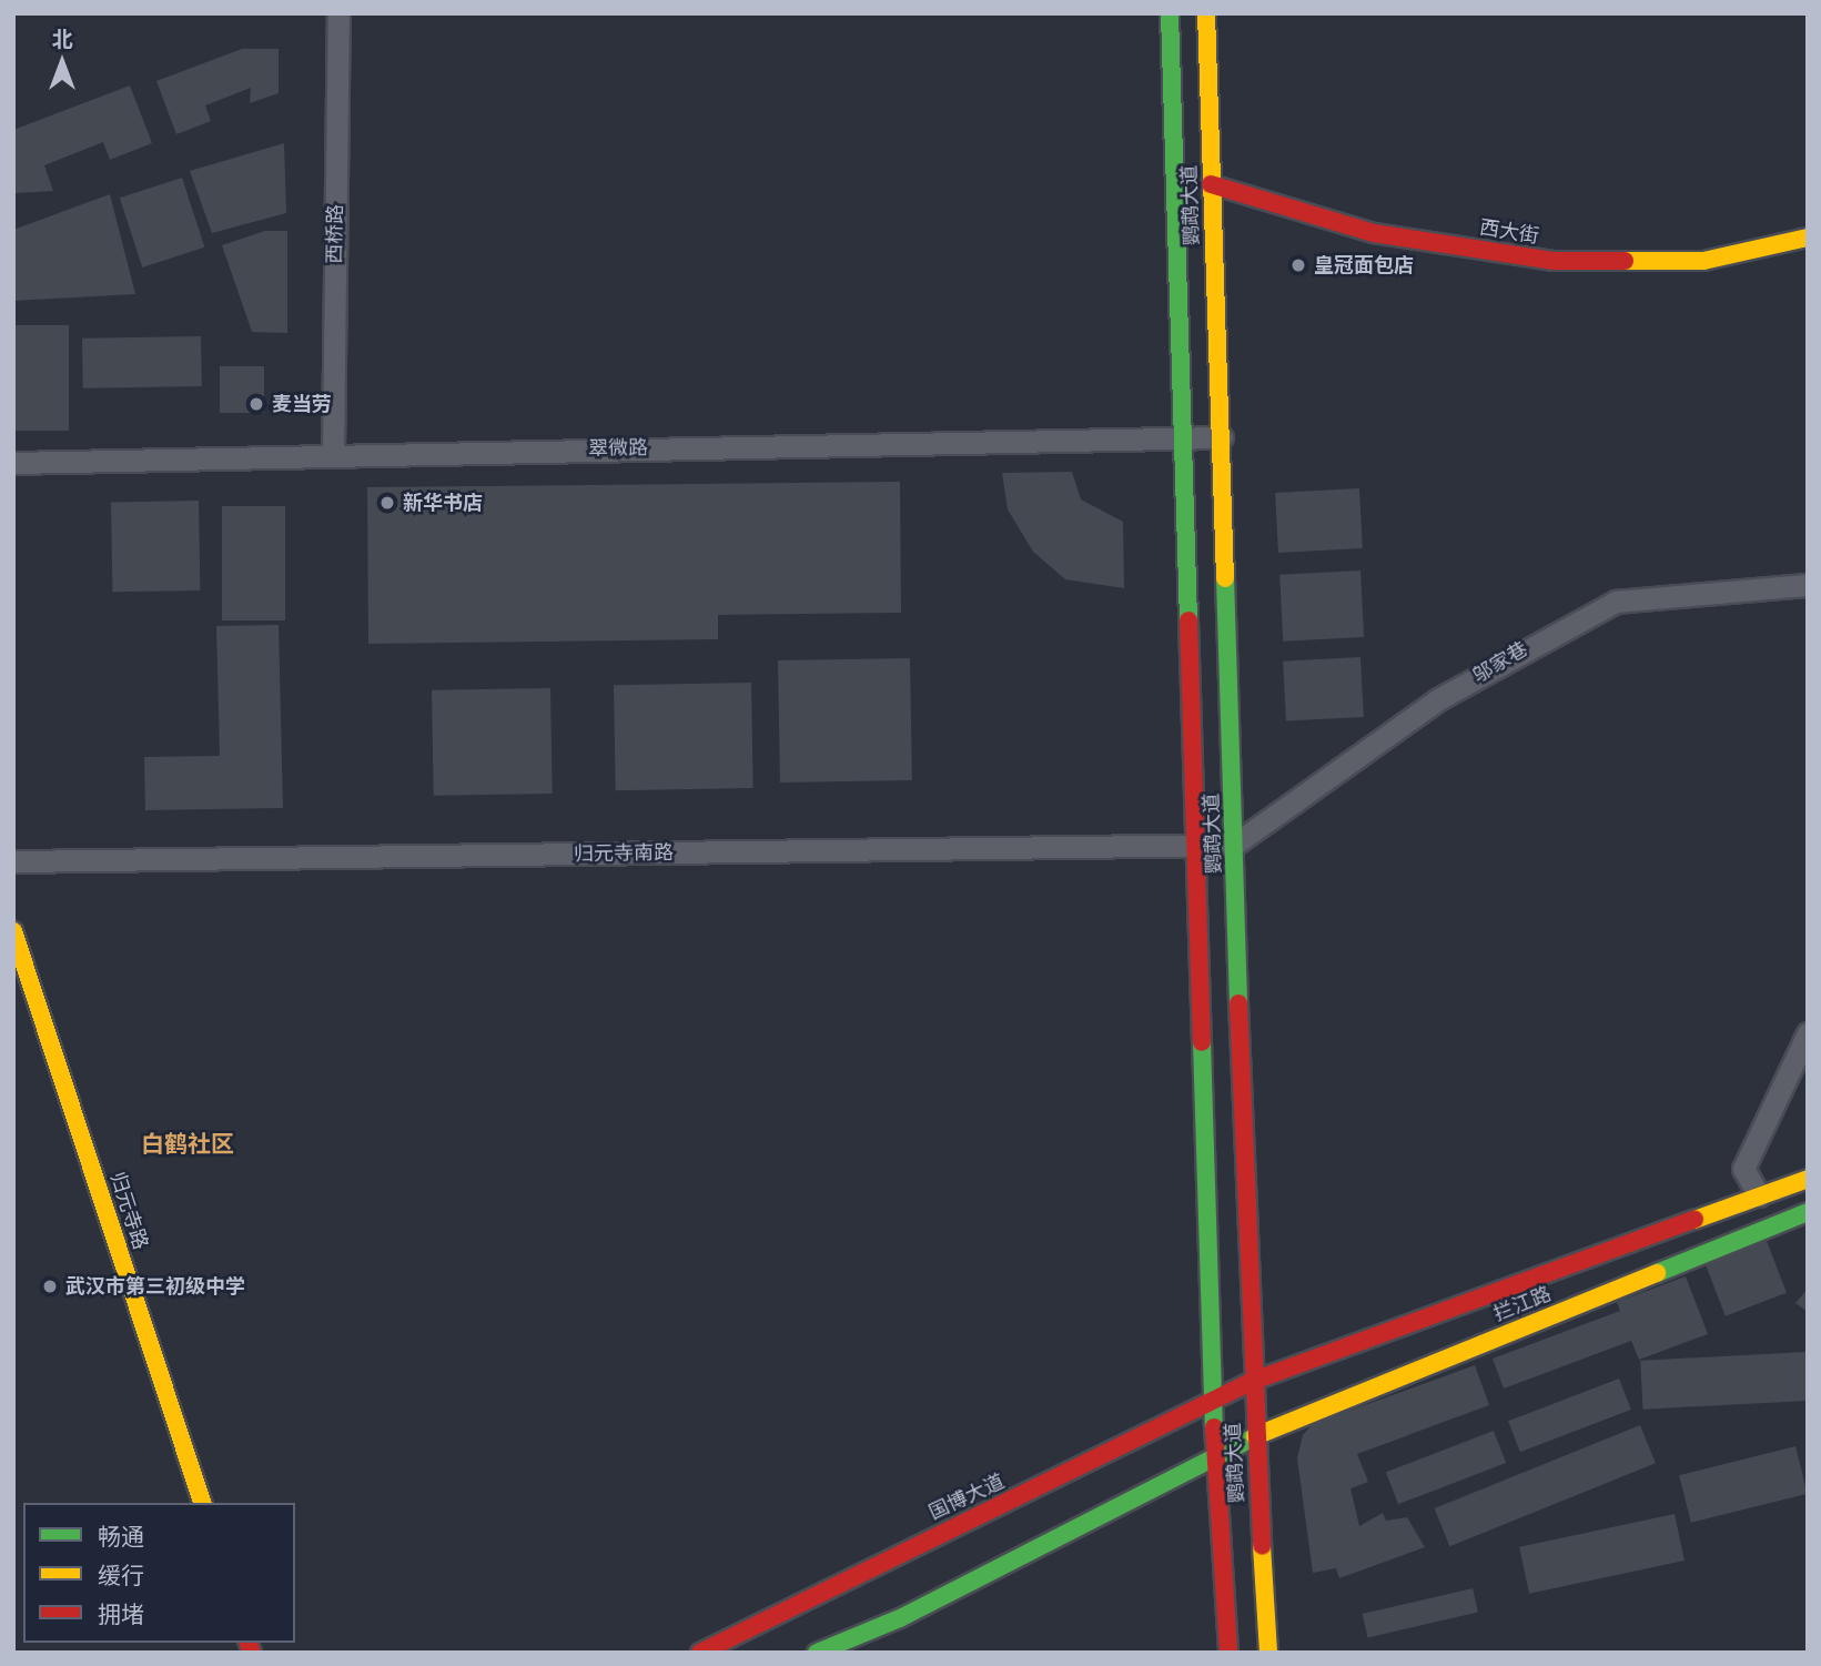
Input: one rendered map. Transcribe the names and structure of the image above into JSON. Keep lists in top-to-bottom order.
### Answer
{
  "streets": {
    "main road": [
      "鹦鹉大道",
      "西大街",
      "归元寺路",
      "拦江路",
      "国博大道"
    ],
    "street": [
      "西桥路",
      "翠微路",
      "邬家巷",
      "归元寺南路"
    ]
  },
  "crossings": [
    ["鹦鹉大道", "西大街"],
    ["鹦鹉大道", "翠微路"],
    ["鹦鹉大道", "邬家巷"],
    ["鹦鹉大道", "归元寺南路"],
    ["鹦鹉大道", "拦江路"],
    ["鹦鹉大道", "国博大道"],
    ["西桥路", "翠微路"],
    ["邬家巷", "归元寺南路"],
    ["拦江路", "国博大道"]
  ],
  "districts": ["白鹤社区"],
  "places": [
    "皇冠面包店",
    "麦当劳",
    "新华书店",
    "武汉市第三初级中学"
  ],
  "legend": ["畅通", "缓行", "拥堵"],
  "north": "top"
}
